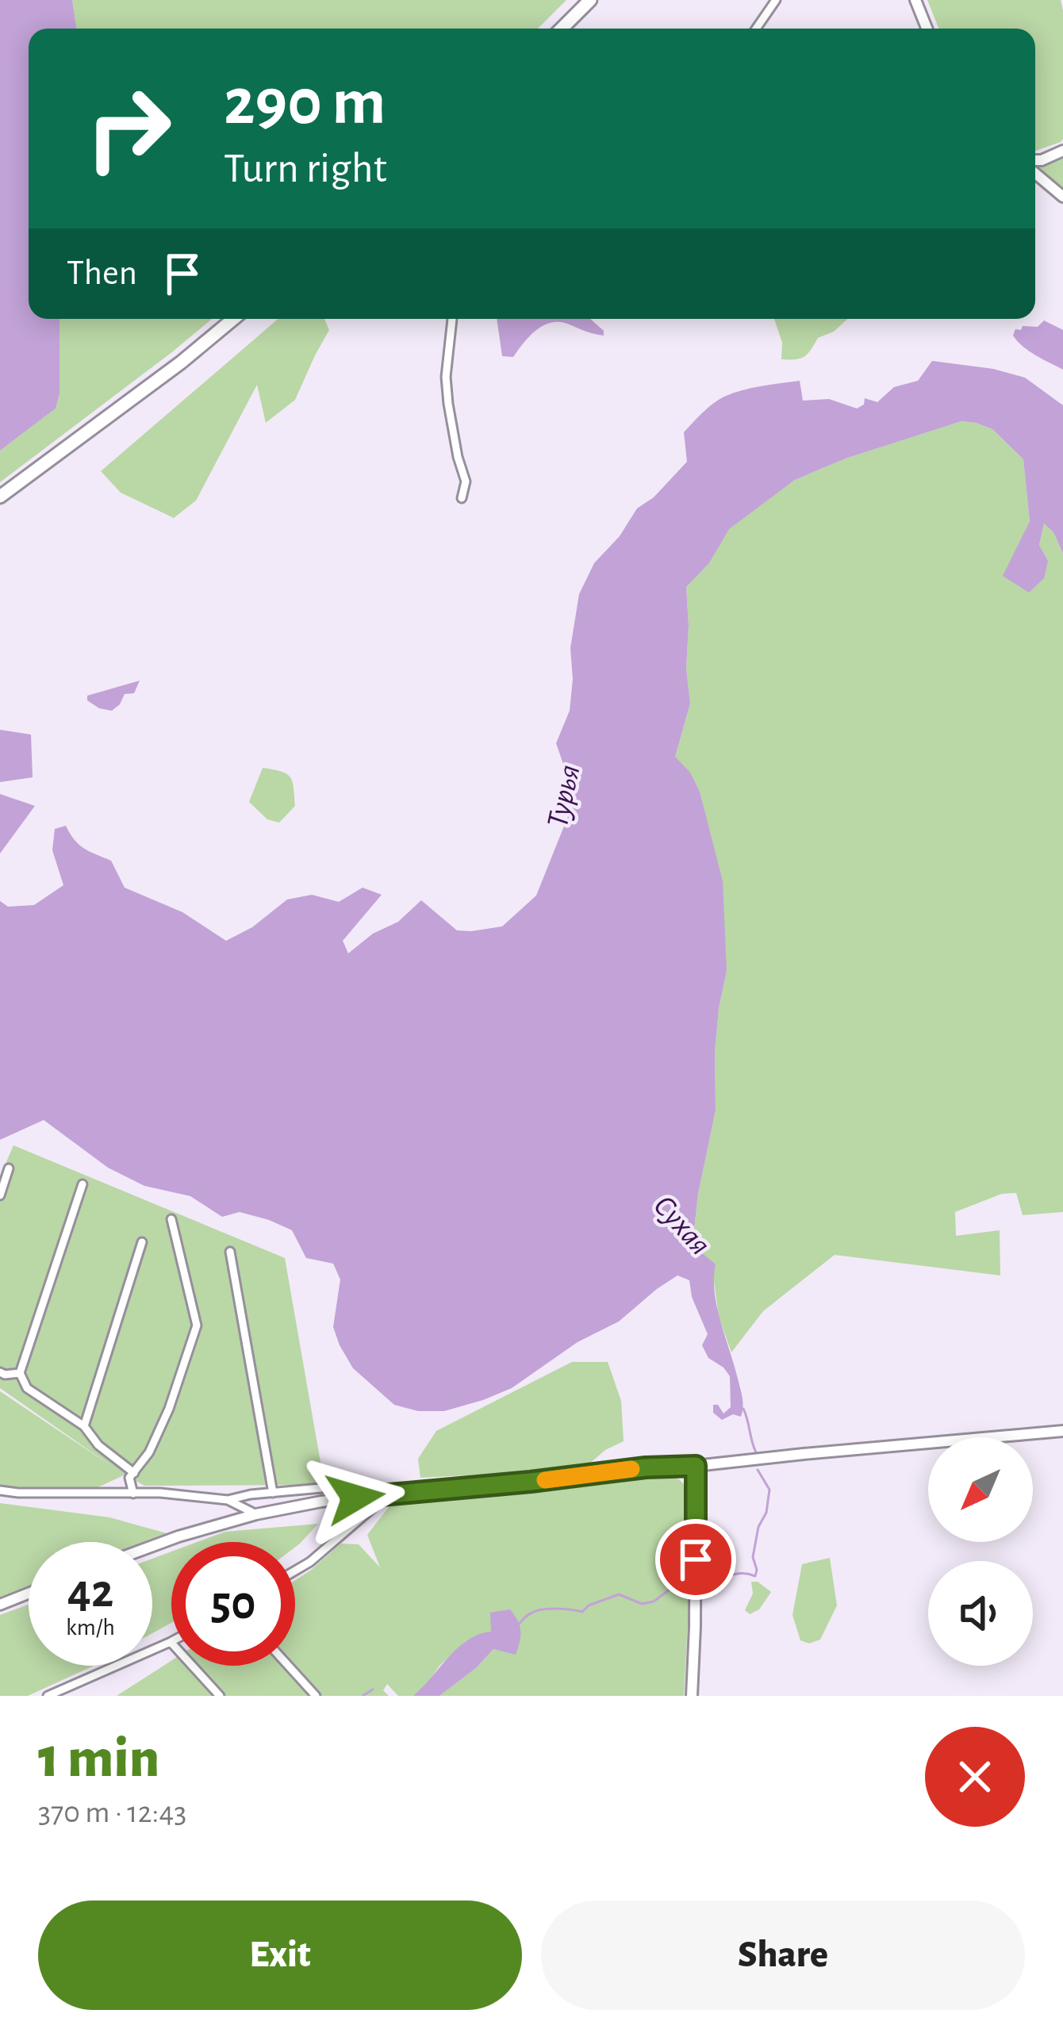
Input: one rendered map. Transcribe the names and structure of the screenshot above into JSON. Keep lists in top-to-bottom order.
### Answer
{
  "water": ["Турья", "Сухая"],
  "north": "bottom left",
  "page": {
    "turn": ["290 m", "Turn right"],
    "then": "Then",
    "speed": "42 km/h",
    "limit": "50",
    "heading": ["1 min", "370 m · 12:43"],
    "buttons": ["Exit", "Share"]
  }
}
